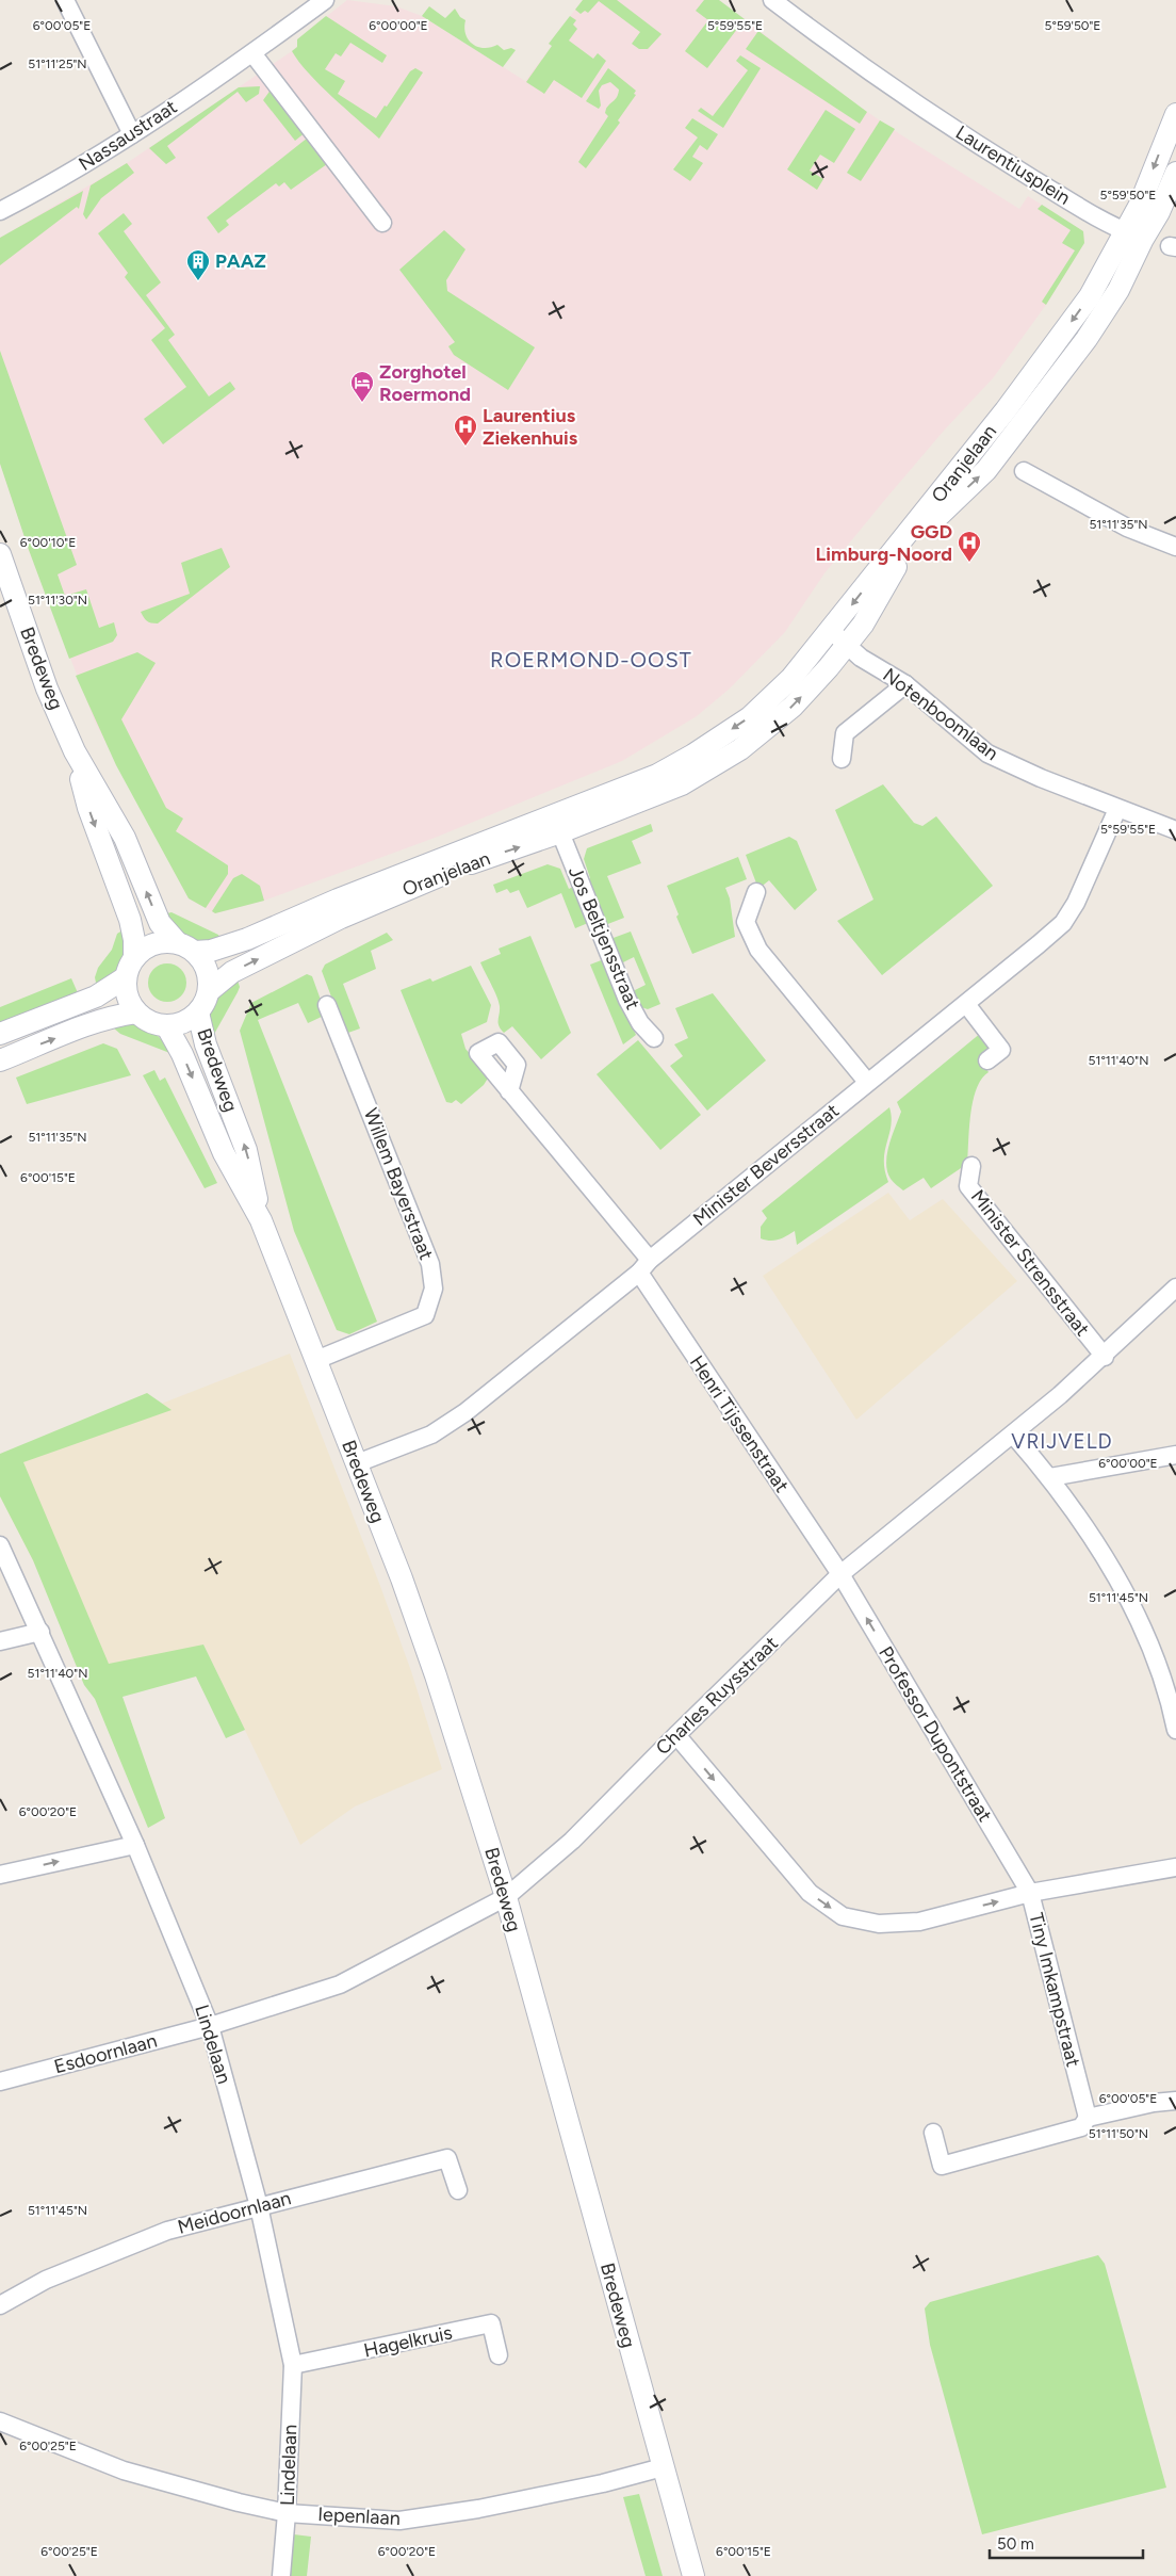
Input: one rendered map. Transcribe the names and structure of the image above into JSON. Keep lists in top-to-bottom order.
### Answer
{
  "streets": {
    "street": [
      "Nassaustraat",
      "Laurentiusplein",
      "Oranjelaan",
      "Bredeweg",
      "Notenboomlaan",
      "Jos Beltjensstraat",
      "Minister Beversstraat",
      "Willem Bayerstraat",
      "Minister Strensstraat",
      "Henri Tijssenstraat",
      "Charles Ruysstraat",
      "Professor Dupontstraat",
      "Tiny Imkampstraat",
      "Lindelaan",
      "Esdoornlaan",
      "Meidoornlaan",
      "Hagelkruis",
      "Iepenlaan"
    ]
  },
  "crossings": [
    ["Laurentiusplein", "Oranjelaan"],
    ["Oranjelaan", "Bredeweg"],
    ["Oranjelaan", "Notenboomlaan"],
    ["Oranjelaan", "Jos Beltjensstraat"],
    ["Bredeweg", "Minister Beversstraat"],
    ["Bredeweg", "Willem Bayerstraat"],
    ["Bredeweg", "Charles Ruysstraat"],
    ["Bredeweg", "Iepenlaan"],
    ["Notenboomlaan", "Minister Beversstraat"],
    ["Minister Beversstraat", "Henri Tijssenstraat"],
    ["Minister Strensstraat", "Charles Ruysstraat"],
    ["Henri Tijssenstraat", "Charles Ruysstraat"],
    ["Henri Tijssenstraat", "Professor Dupontstraat"],
    ["Charles Ruysstraat", "Professor Dupontstraat"],
    ["Charles Ruysstraat", "Lindelaan"],
    ["Charles Ruysstraat", "Esdoornlaan"],
    ["Professor Dupontstraat", "Tiny Imkampstraat"],
    ["Lindelaan", "Esdoornlaan"],
    ["Lindelaan", "Meidoornlaan"],
    ["Lindelaan", "Hagelkruis"],
    ["Lindelaan", "Iepenlaan"]
  ],
  "one_way": ["Professor Dupontstraat"],
  "districts": ["ROERMOND-OOST", "VRIJVELD"],
  "places": {
    "building": ["PAAZ"],
    "hotel": ["Zorghotel Roermond"],
    "hospital": ["Laurentius Ziekenhuis", "GGD Limburg-Noord"]
  },
  "scale_bar": "50 m",
  "coordinates": [
    "6°00'05\"E",
    "6°00'00\"E",
    "5°59'55\"E",
    "5°59'50\"E",
    "51°11'25\"N",
    "51°11'35\"N",
    "6°00'10\"E",
    "51°11'30\"N",
    "51°11'40\"N",
    "6°00'15\"E",
    "51°11'45\"N",
    "6°00'20\"E",
    "51°11'50\"N",
    "6°00'25\"E"
  ]
}
